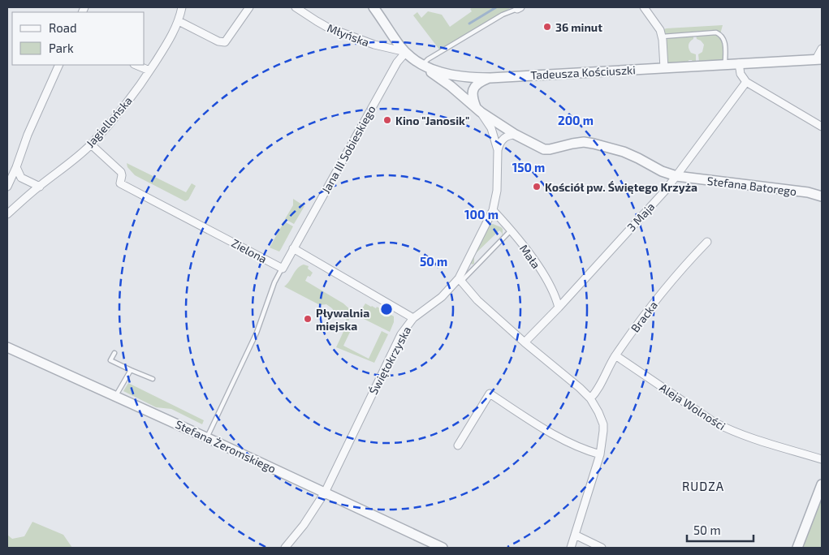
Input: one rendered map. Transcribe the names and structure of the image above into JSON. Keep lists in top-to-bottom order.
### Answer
{
  "streets": {
    "street": [
      "Młyńska",
      "Tadeusza Kościuszki",
      "Jagiellońska",
      "Jana III Sobieskiego",
      "Stefana Batorego",
      "3 Maja",
      "Zielona",
      "Mała",
      "Bracka",
      "Świętokrzyska",
      "Aleja Wolności",
      "Stefana Żeromskiego"
    ]
  },
  "crossings": [
    ["Młyńska", "Tadeusza Kościuszki"],
    ["Młyńska", "Jana III Sobieskiego"],
    ["Tadeusza Kościuszki", "Jana III Sobieskiego"],
    ["Tadeusza Kościuszki", "Stefana Batorego"],
    ["Jagiellońska", "Zielona"],
    ["Stefana Batorego", "3 Maja"],
    ["Stefana Batorego", "Świętokrzyska"],
    ["3 Maja", "Mała"],
    ["Mała", "Świętokrzyska"],
    ["Bracka", "Aleja Wolności"],
    ["Świętokrzyska", "Stefana Żeromskiego"]
  ],
  "districts": ["RUDZA"],
  "places": [
    "36 minut",
    "Kino \"Janosik\"",
    "Kościół pw. Świętego Krzyża",
    "Pływalnia miejska"
  ],
  "legend": ["Road", "Park"],
  "scale_bar": "50 m",
  "rings": [
    "200 m",
    "150 m",
    "100 m",
    "50 m"
  ]
}
